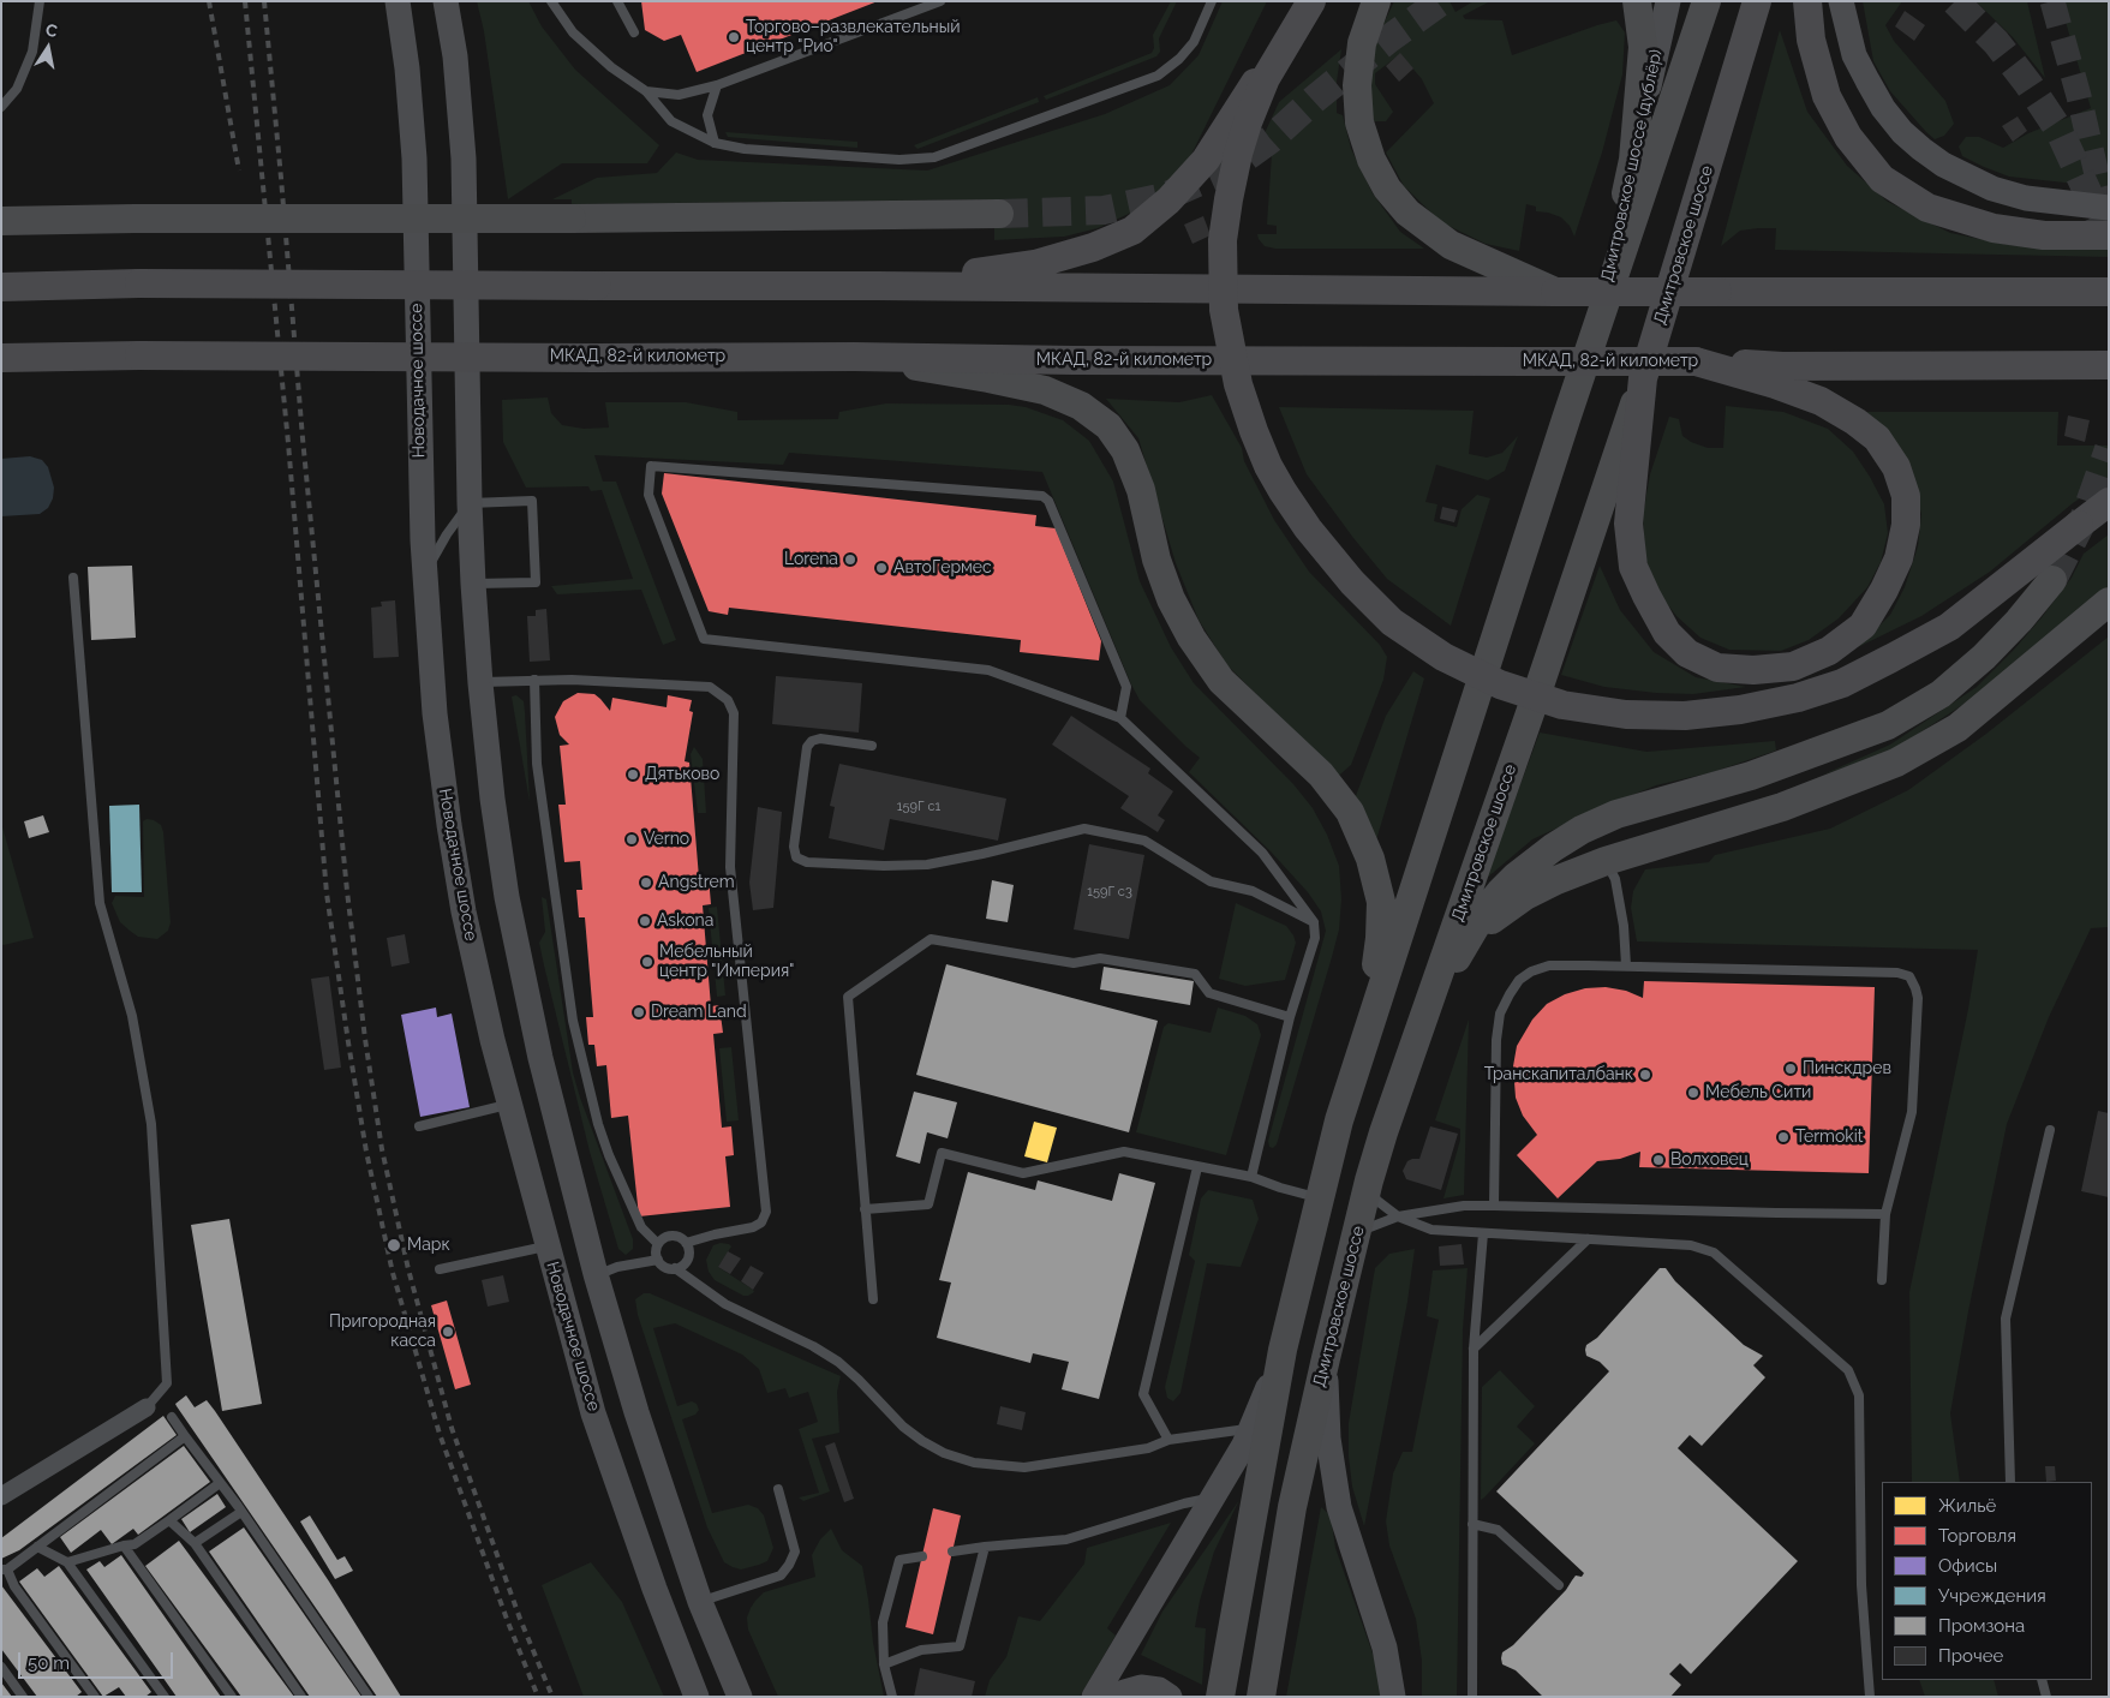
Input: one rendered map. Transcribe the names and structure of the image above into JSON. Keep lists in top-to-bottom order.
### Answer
{
  "streets": {
    "highway": ["Дмитровское шоссе", "МКАД, 82-й километр"],
    "main road": ["Дмитровское шоссе (дублёр)", "Новодачное шоссе"]
  },
  "places": [
    "Торгово–развлекательный центр \"Рио\"",
    "Lorena",
    "АвтоГермес",
    "Дятьково",
    "Verno",
    "Angstrem",
    "Askona",
    "Мебельный центр \"Империя\"",
    "Dream Land",
    "Пинскдрев",
    "Транскапиталбанк",
    "Мебель Сити",
    "Termokit",
    "Волховец",
    "Марк",
    "Пригородная касса"
  ],
  "house_numbers": ["159Г с1", "159Г с3"],
  "legend": [
    "Жильё",
    "Торговля",
    "Офисы",
    "Учреждения",
    "Промзона",
    "Прочее"
  ],
  "scale_bar": "50 m",
  "north": "top"
}
